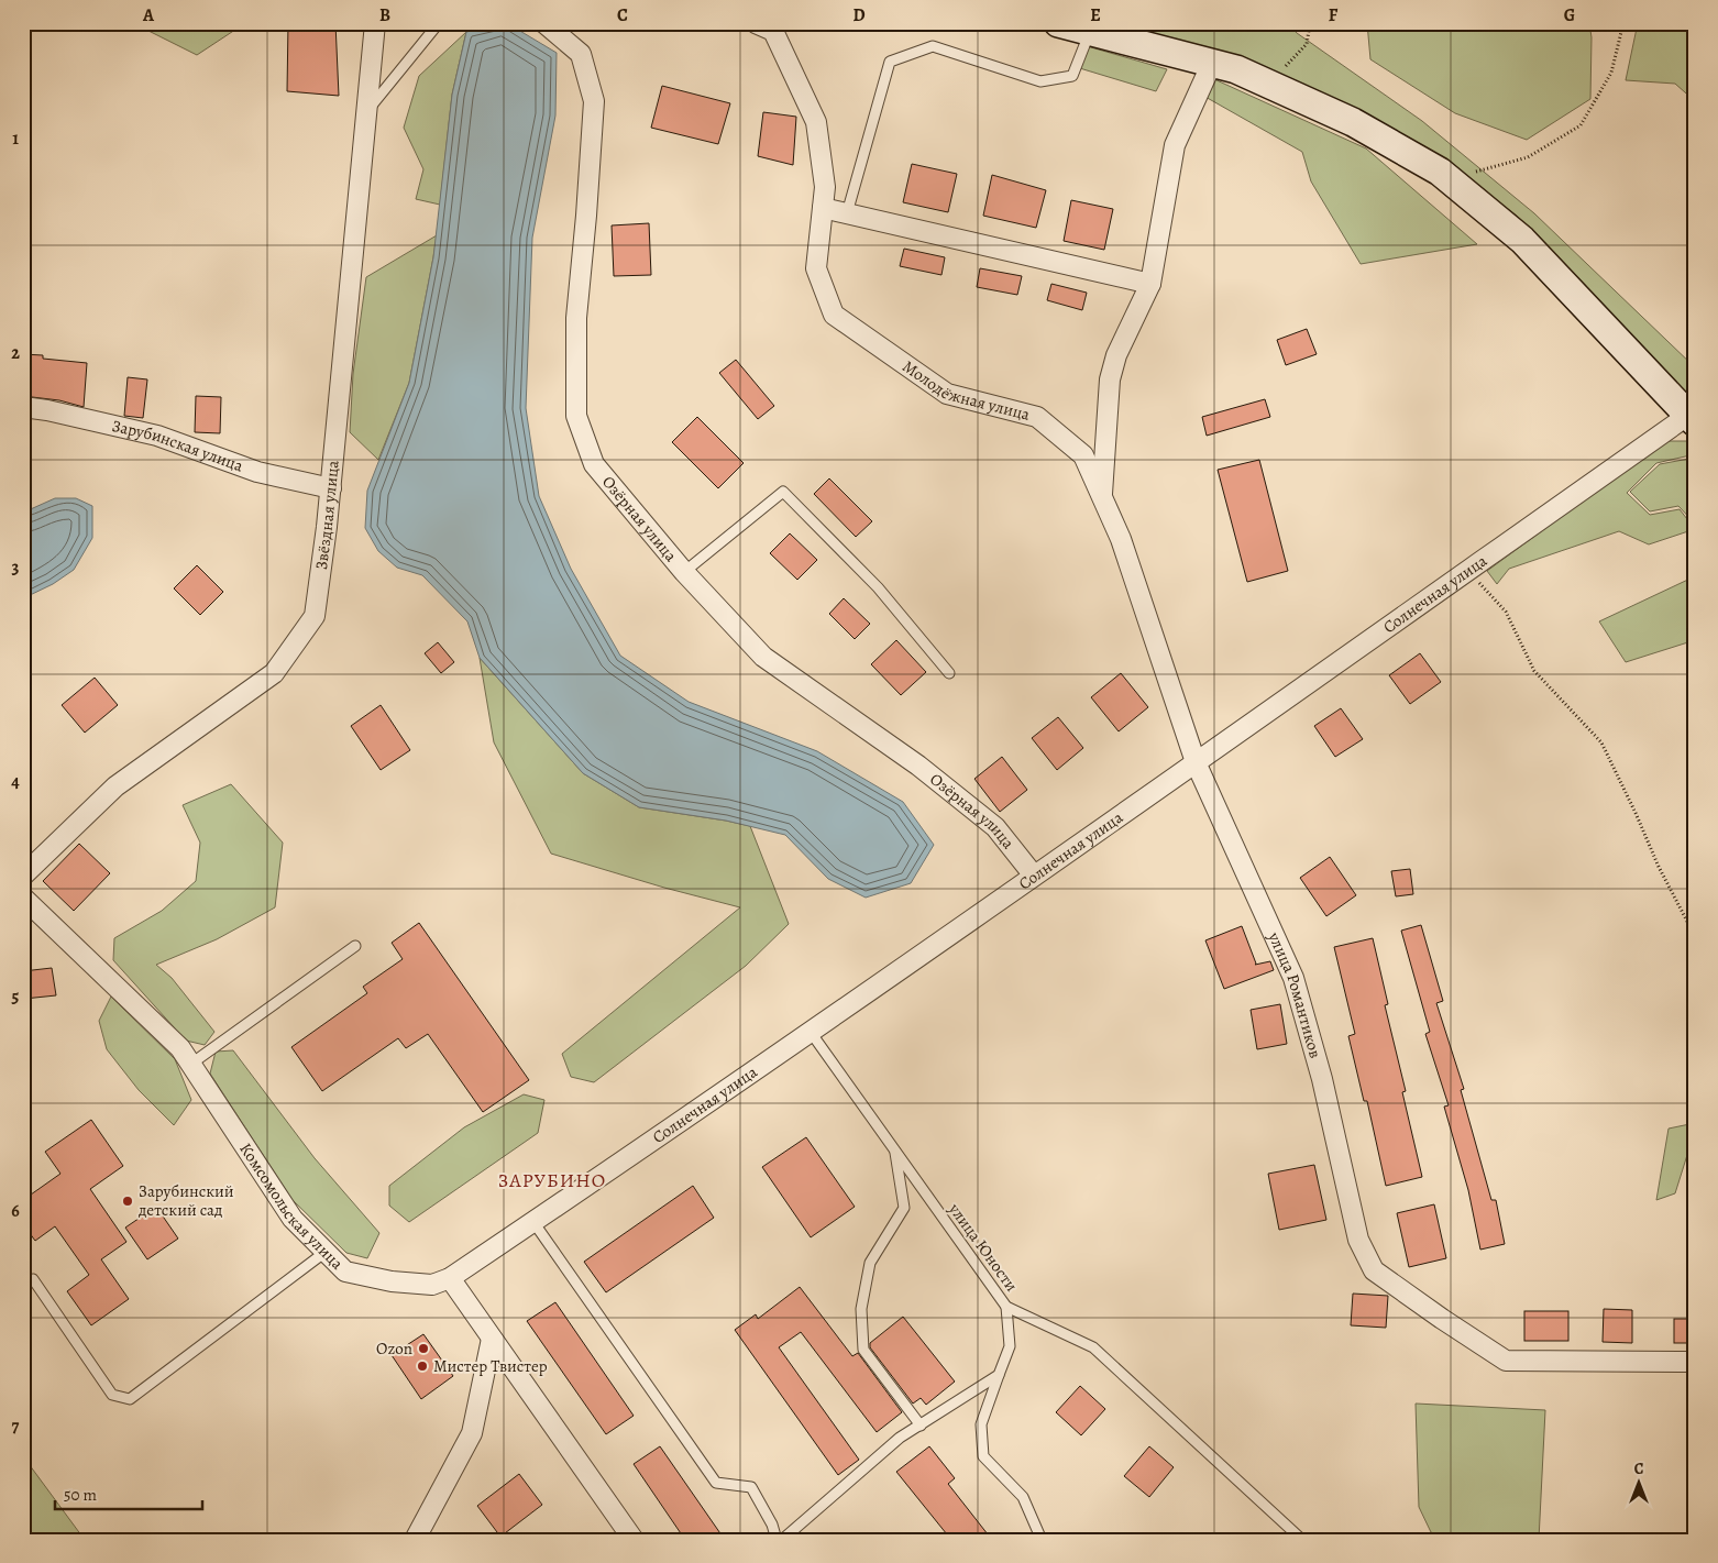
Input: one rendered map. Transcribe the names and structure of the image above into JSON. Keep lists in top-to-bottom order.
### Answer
{
  "streets": {
    "street": [
      "Молодёжная улица",
      "Зарубинская улица",
      "Звёздная улица",
      "Озёрная улица",
      "Солнечная улица",
      "улица Романтиков",
      "Комсомольская улица"
    ],
    "lane": ["улица Юности"]
  },
  "crossings": [
    ["Молодёжная улица", "Солнечная улица"],
    ["Молодёжная улица", "улица Романтиков"],
    ["Зарубинская улица", "Звёздная улица"],
    ["Озёрная улица", "Солнечная улица"],
    ["Солнечная улица", "улица Романтиков"],
    ["Солнечная улица", "Комсомольская улица"],
    ["Солнечная улица", "улица Юности"]
  ],
  "districts": ["ЗАРУБИНО"],
  "places": ["Зарубинский детский сад", "Ozon", "Мистер Твистер"],
  "scale_bar": "50 m",
  "north": "top",
  "grid": {
    "columns": [
      "A",
      "B",
      "C",
      "D",
      "E",
      "F",
      "G"
    ],
    "rows": [
      "1",
      "2",
      "3",
      "4",
      "5",
      "6",
      "7"
    ]
  }
}
